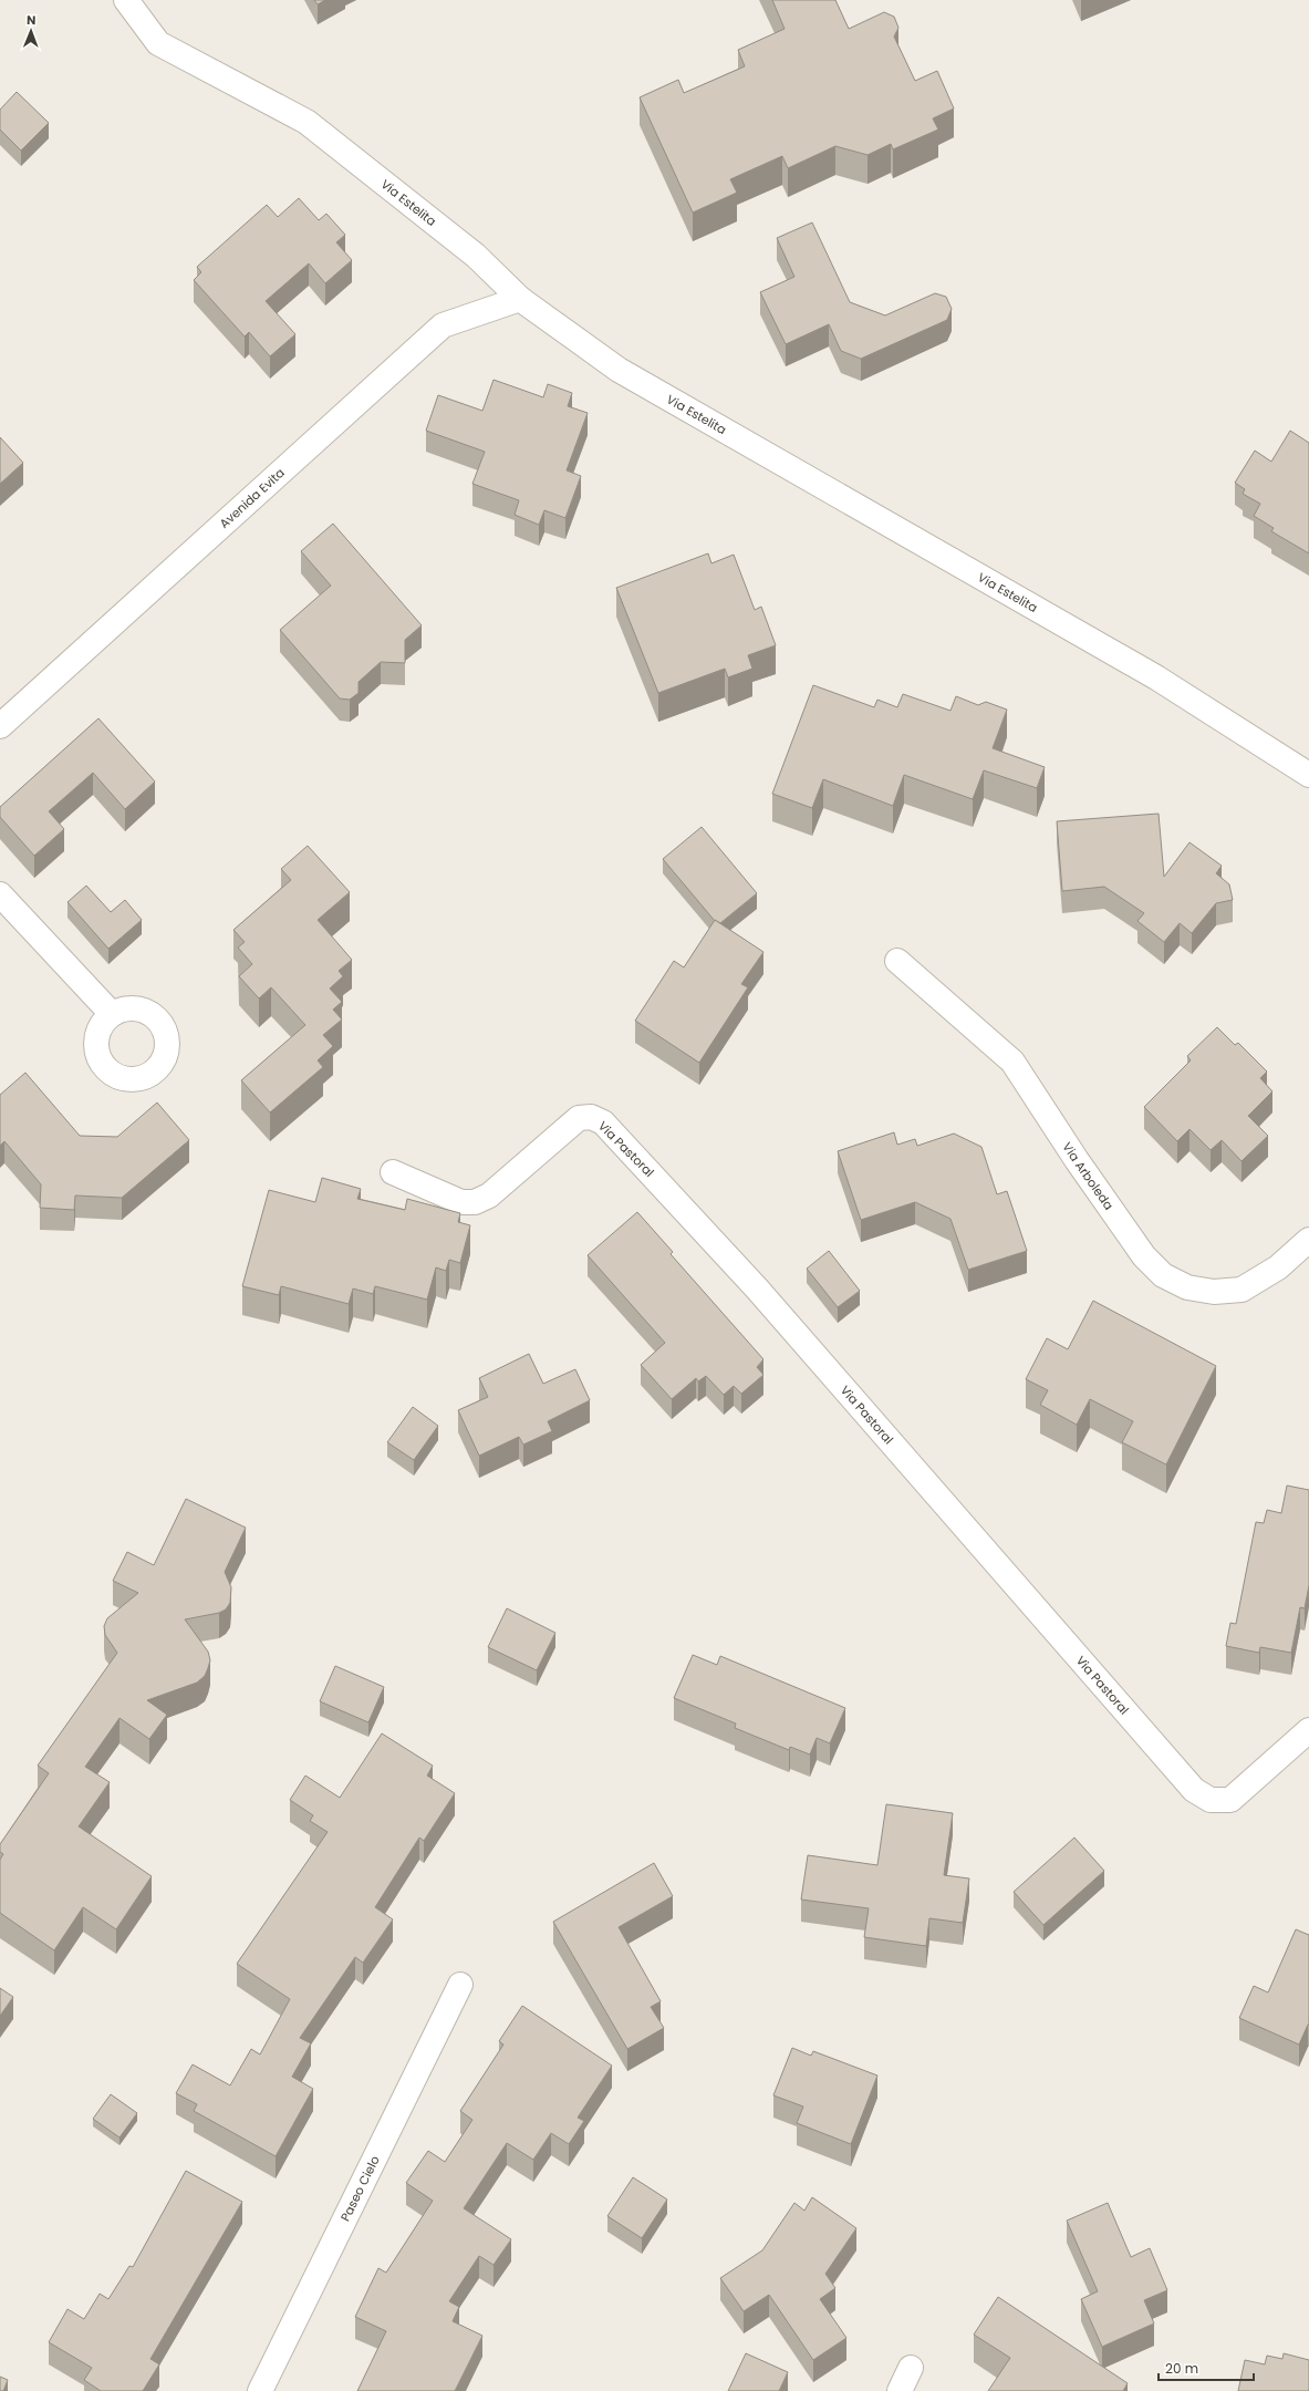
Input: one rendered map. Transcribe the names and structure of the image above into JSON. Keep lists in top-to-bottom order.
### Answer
{
  "streets": {
    "street": [
      "Via Estelita",
      "Avenida Evita",
      "Via Pastoral",
      "Via Arboleda",
      "Paseo Cielo"
    ]
  },
  "crossings": [
    ["Via Estelita", "Avenida Evita"]
  ],
  "scale_bar": "20 m",
  "north": "top"
}
